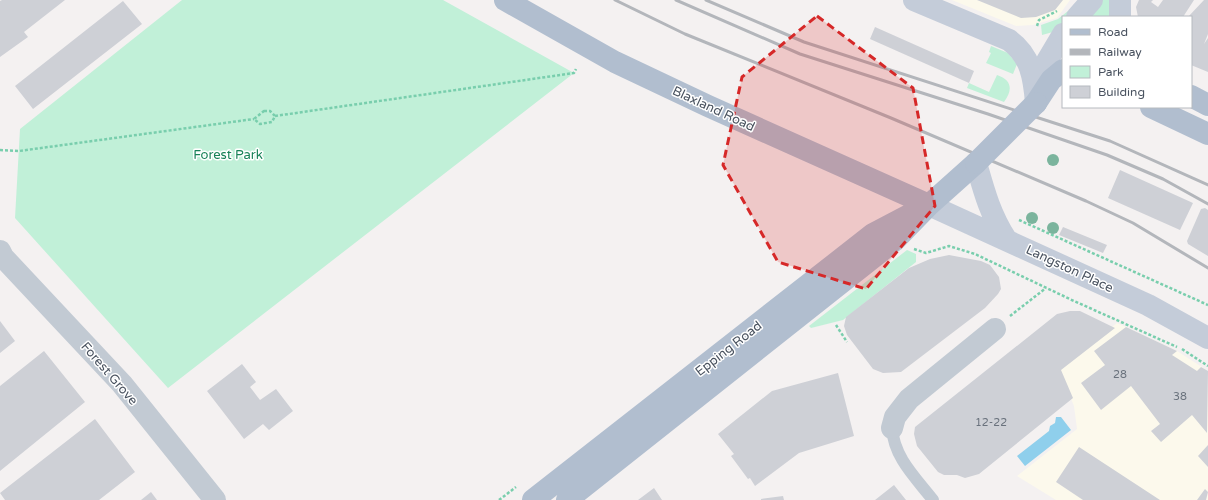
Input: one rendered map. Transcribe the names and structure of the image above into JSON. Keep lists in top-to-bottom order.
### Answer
{
  "streets": {
    "main road": ["Blaxland Road", "Epping Road"],
    "street": ["Langston Place", "Forest Grove"]
  },
  "crossings": [
    ["Blaxland Road", "Langston Place"],
    ["Blaxland Road", "Epping Road"],
    ["Langston Place", "Epping Road"]
  ],
  "parks": ["Forest Park"],
  "house_numbers": ["28", "38", "12-22"],
  "legend": [
    "Road",
    "Railway",
    "Park",
    "Building"
  ]
}
